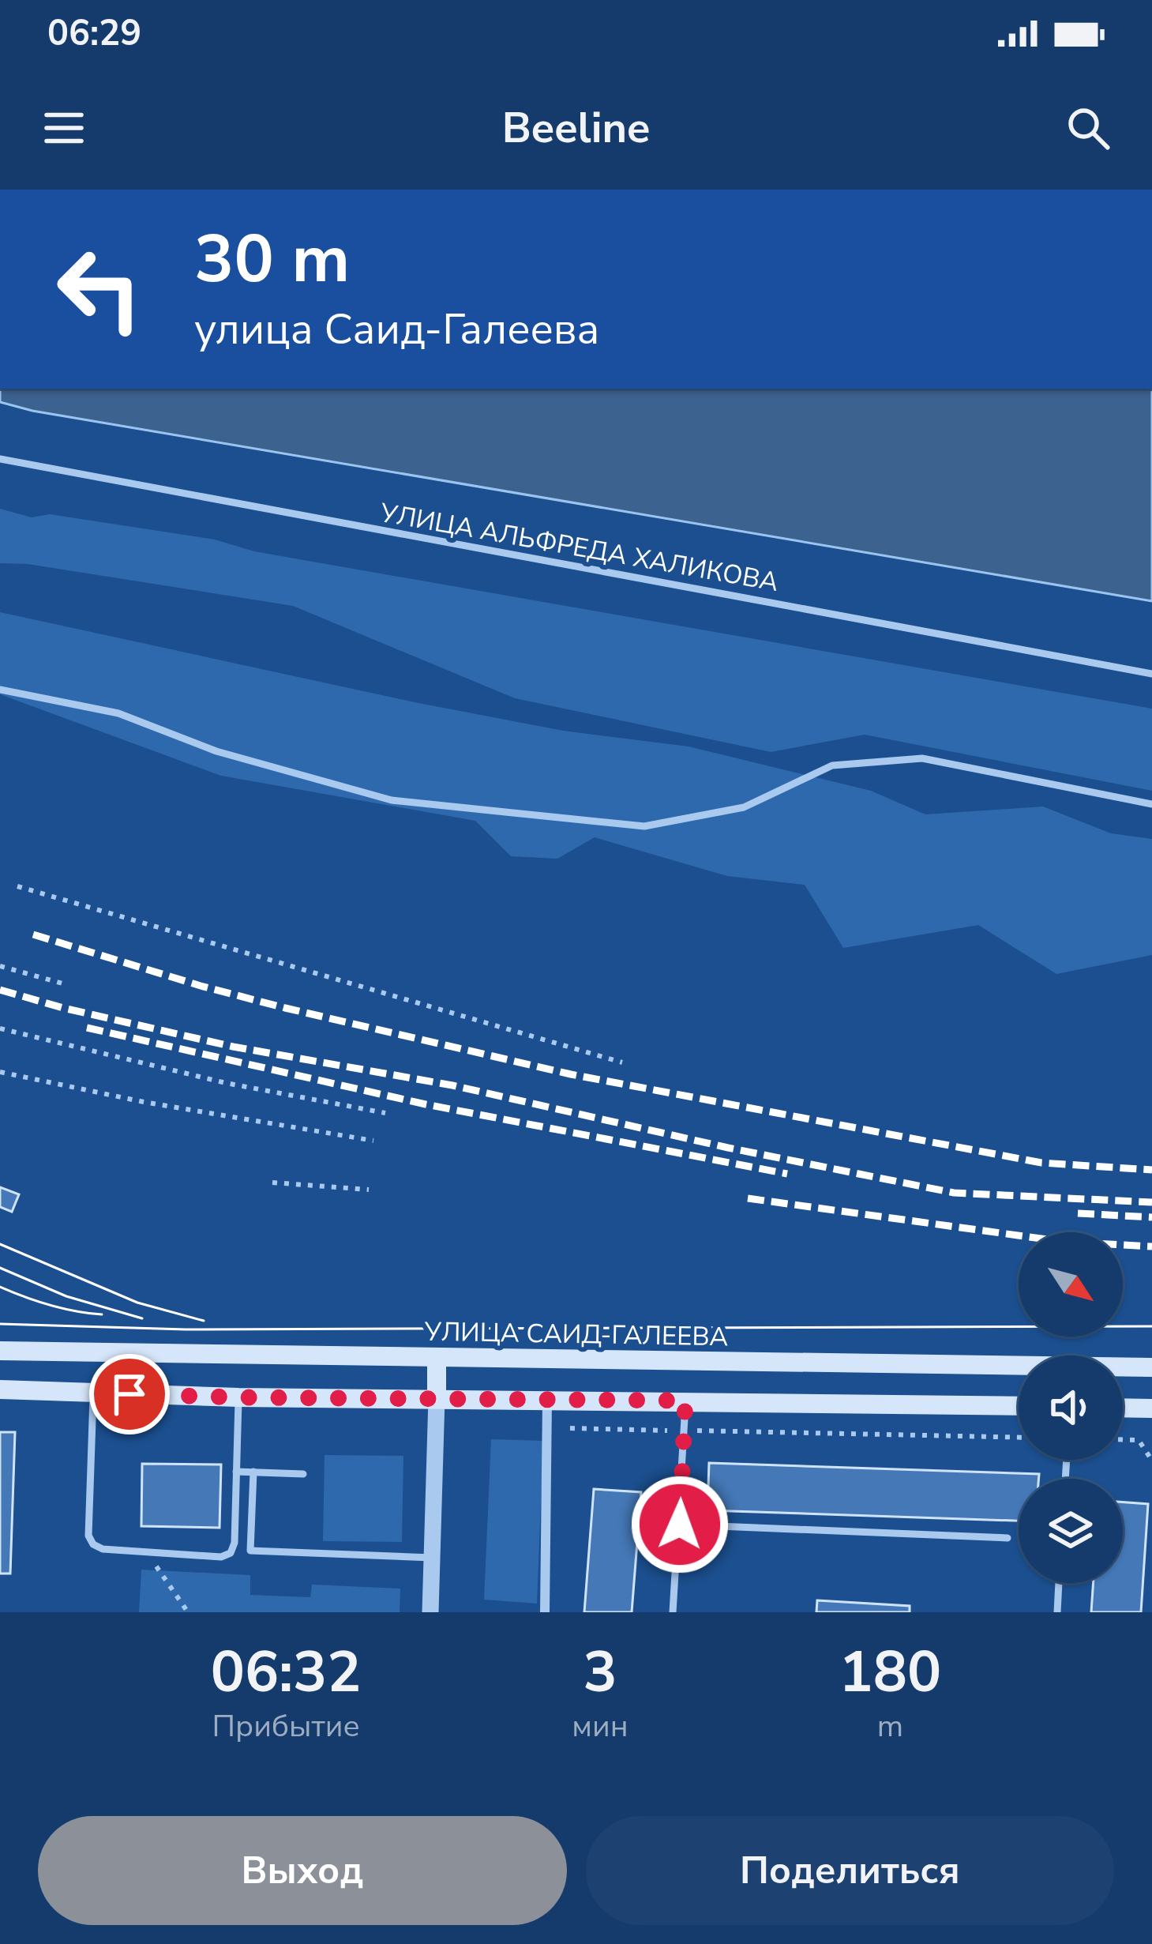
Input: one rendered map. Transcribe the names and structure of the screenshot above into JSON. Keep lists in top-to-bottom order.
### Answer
{
  "streets": {
    "main road": ["УЛИЦА САИД-ГАЛЕЕВА"],
    "lane": ["УЛИЦА АЛЬФРЕДА ХАЛИКОВА"]
  },
  "north": "bottom right",
  "page": {
    "status": "06:29",
    "header": "Beeline",
    "turn": ["30 m", "улица Саид-Галеева"],
    "eta": [
      "06:32",
      "Прибытие",
      "3",
      "мин",
      "180",
      "m"
    ],
    "buttons": ["Выход", "Поделиться"]
  }
}
